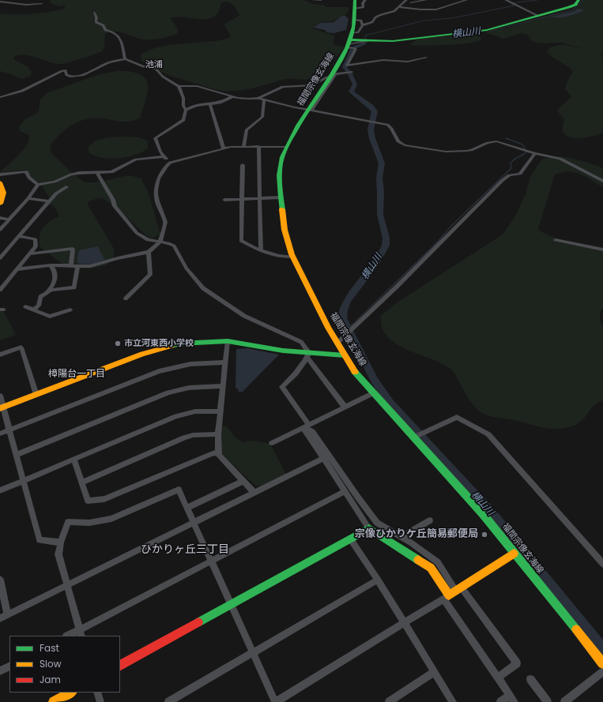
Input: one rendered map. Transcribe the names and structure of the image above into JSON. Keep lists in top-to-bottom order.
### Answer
{
  "streets": {
    "street": ["福間宗像玄海線"]
  },
  "districts": ["池浦", "樟陽台一丁目", "ひかりヶ丘三丁目"],
  "water": ["横山川"],
  "places": ["市立河東西小学校", "宗像ひかりケ丘簡易郵便局"],
  "legend": ["Fast", "Slow", "Jam"]
}
